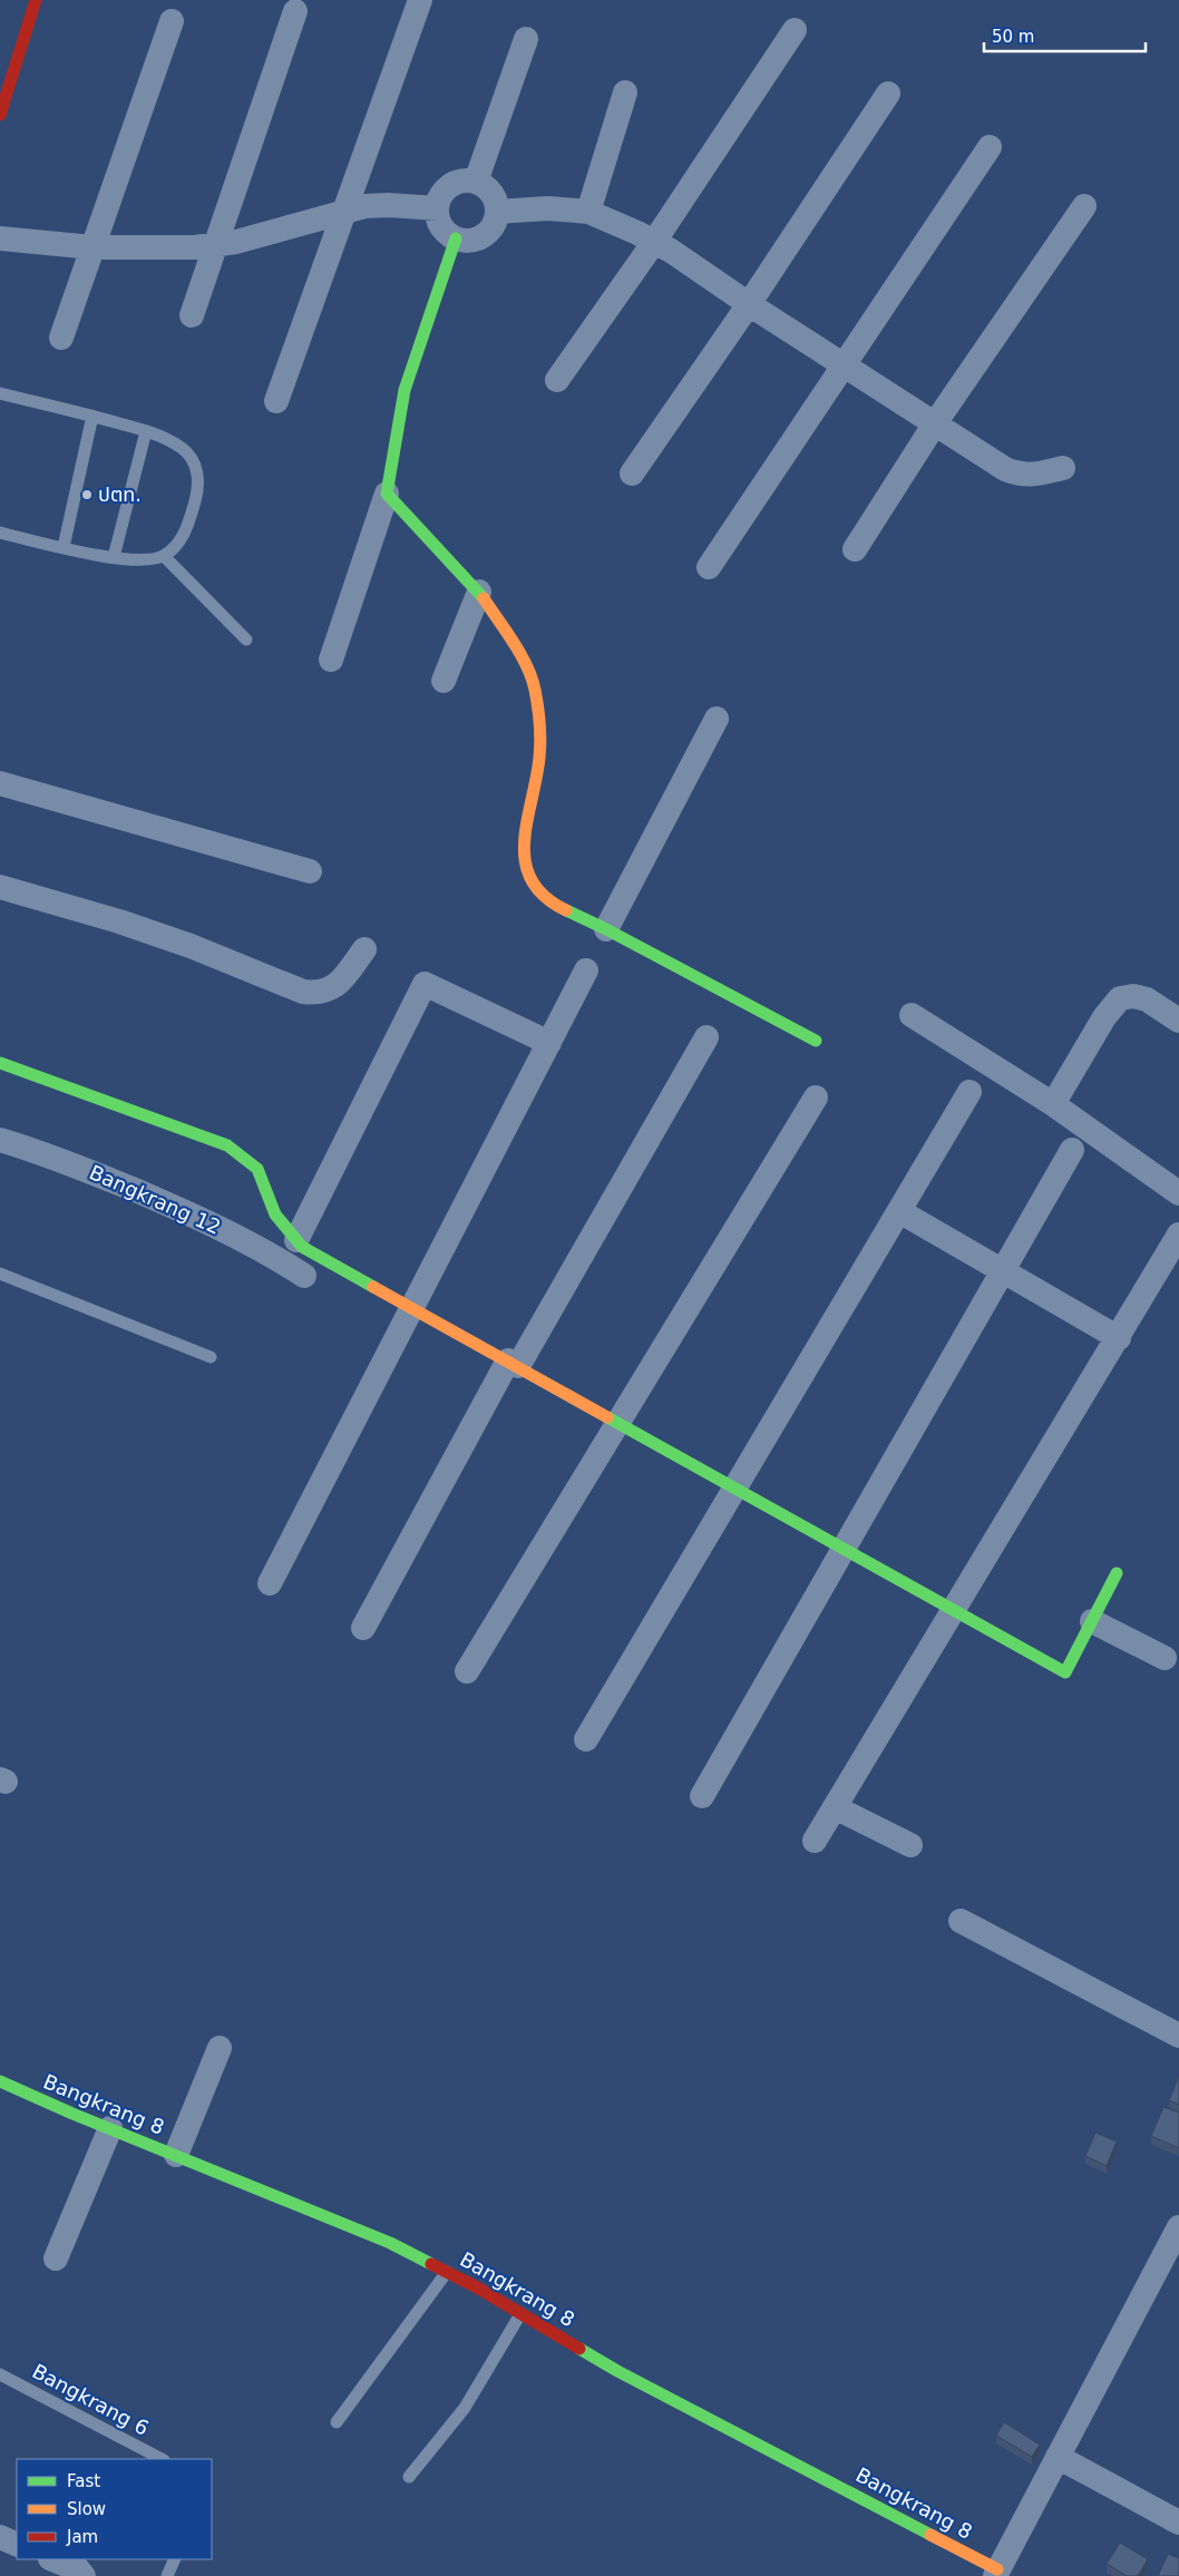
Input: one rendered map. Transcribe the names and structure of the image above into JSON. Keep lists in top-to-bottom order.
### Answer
{
  "streets": {
    "street": ["Bangkrang 12", "Bangkrang 8"],
    "lane": ["Bangkrang 6"]
  },
  "places": ["ปตท."],
  "legend": ["Fast", "Slow", "Jam"],
  "scale_bar": "50 m"
}
